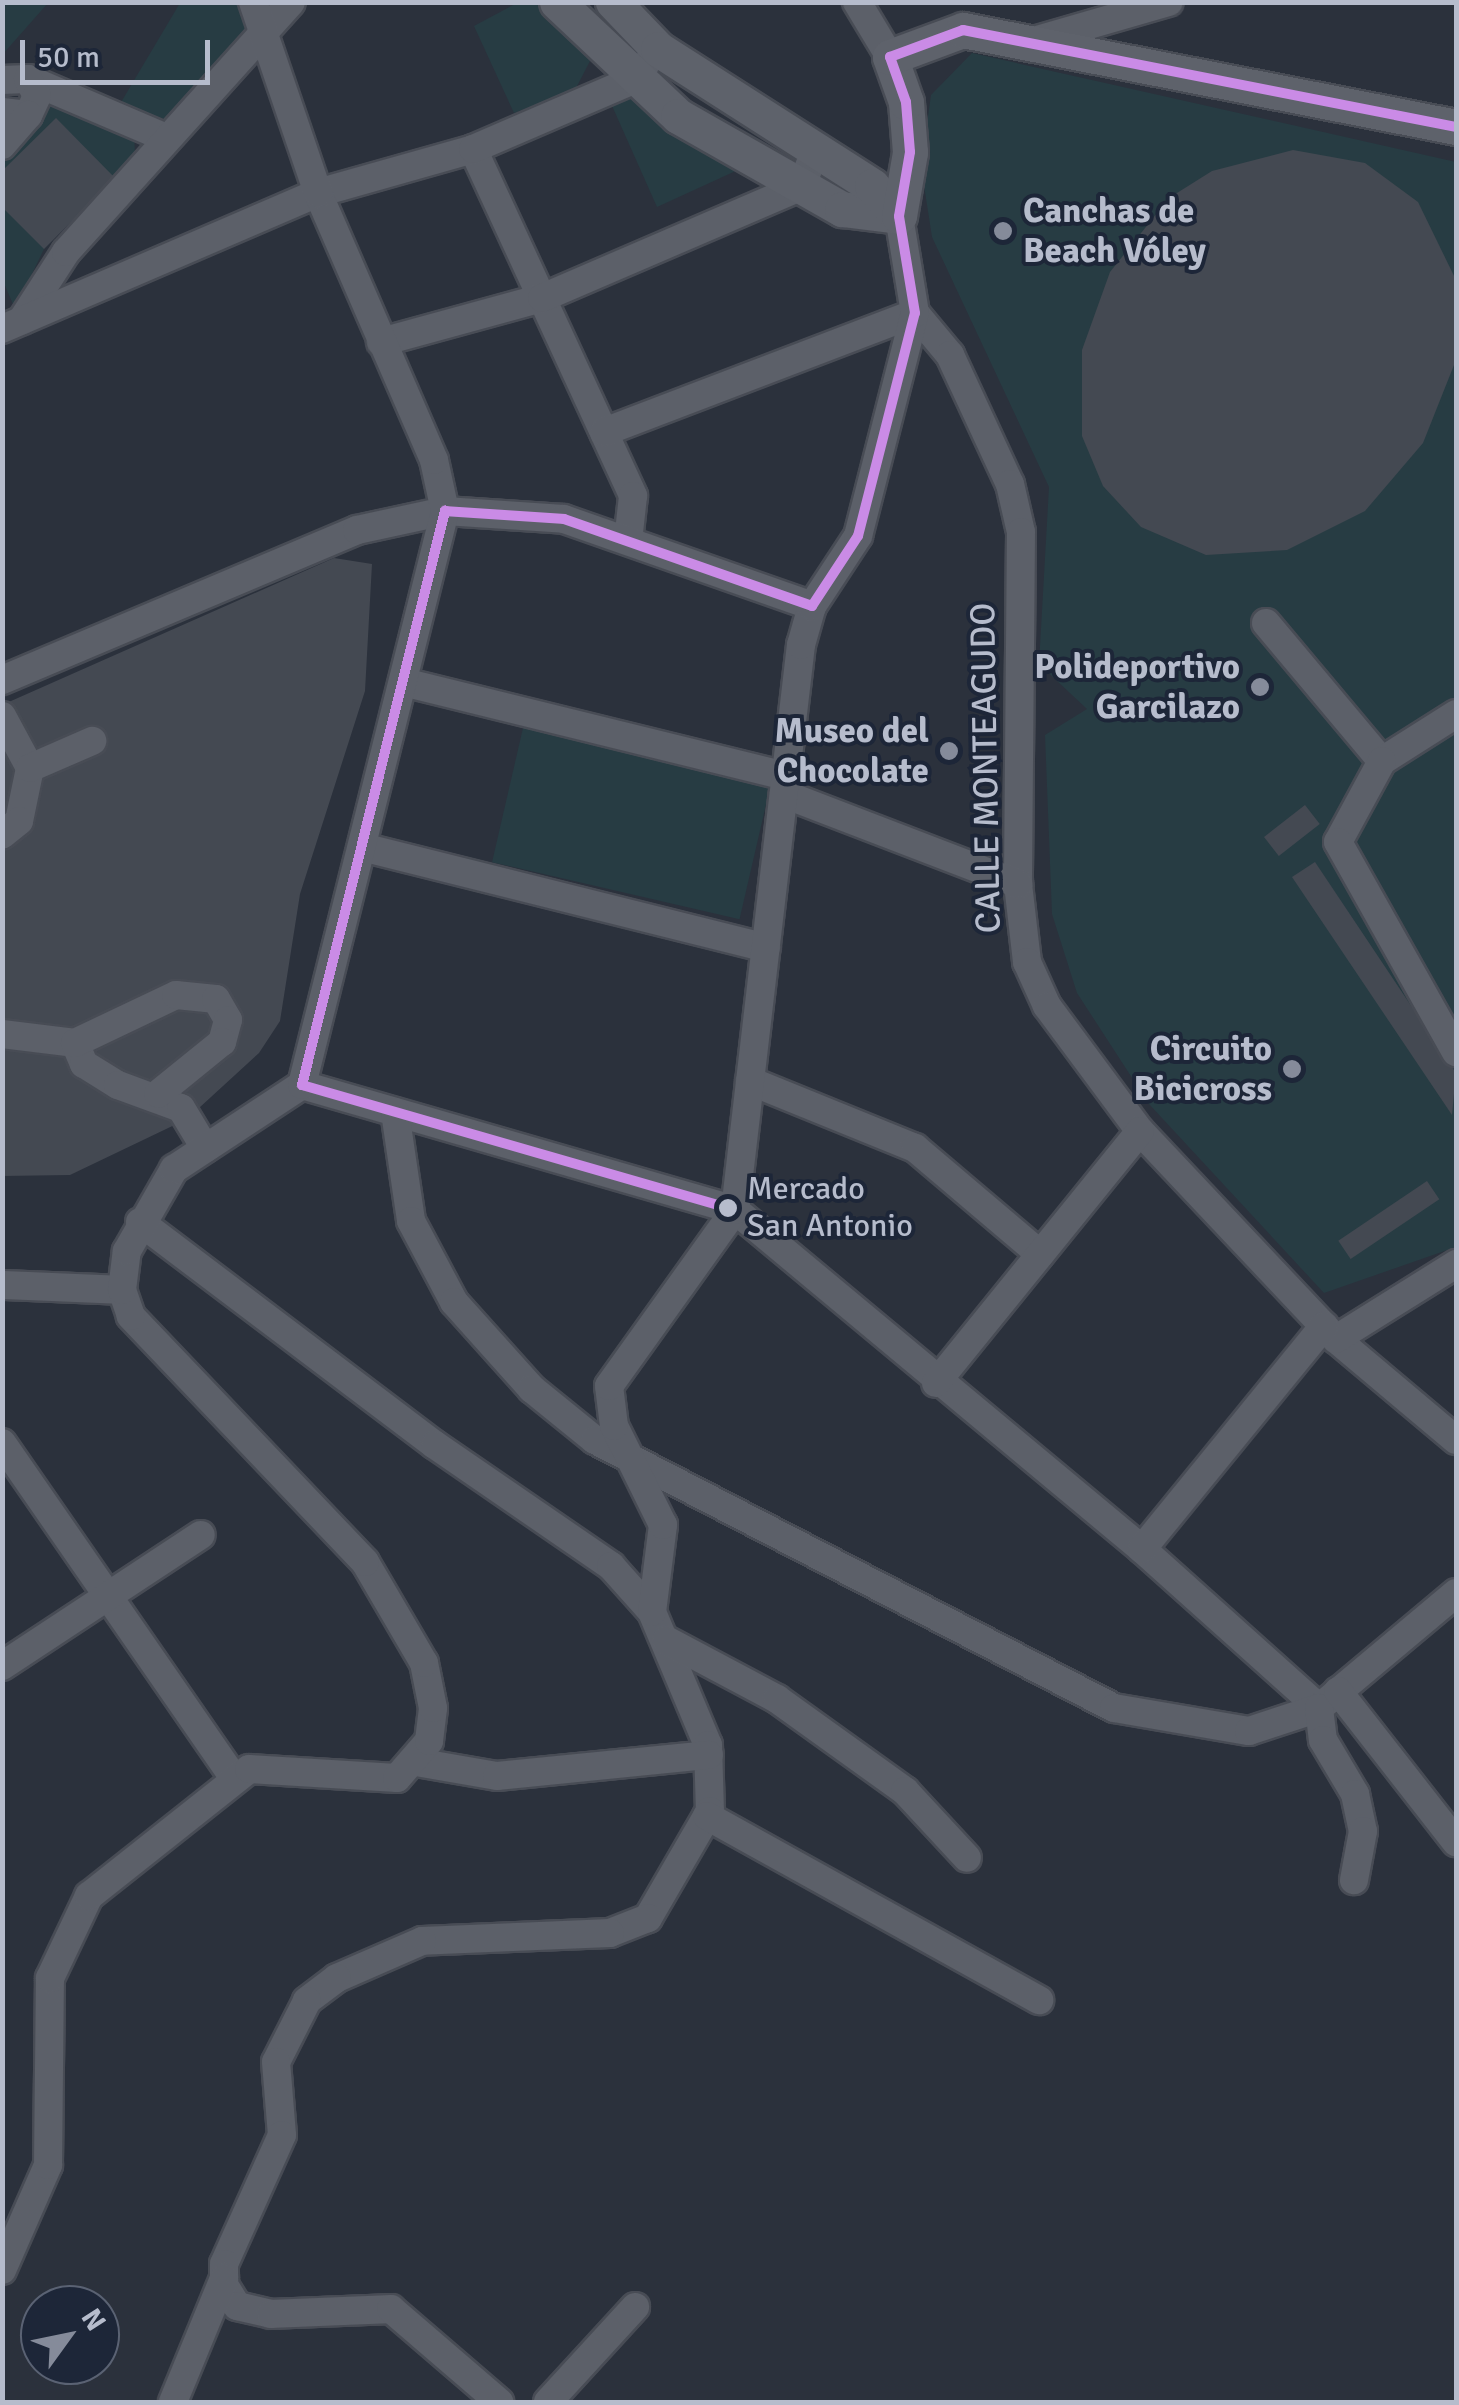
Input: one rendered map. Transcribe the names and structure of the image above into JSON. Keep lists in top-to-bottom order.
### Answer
{
  "streets": {
    "street": ["CALLE MONTEAGUDO"]
  },
  "places": [
    "Canchas de Beach Vóley",
    "Polideportivo Garcilazo",
    "Museo del Chocolate",
    "Circuito Bicicross",
    "Mercado San Antonio"
  ],
  "scale_bar": "50 m",
  "north": "top right"
}
